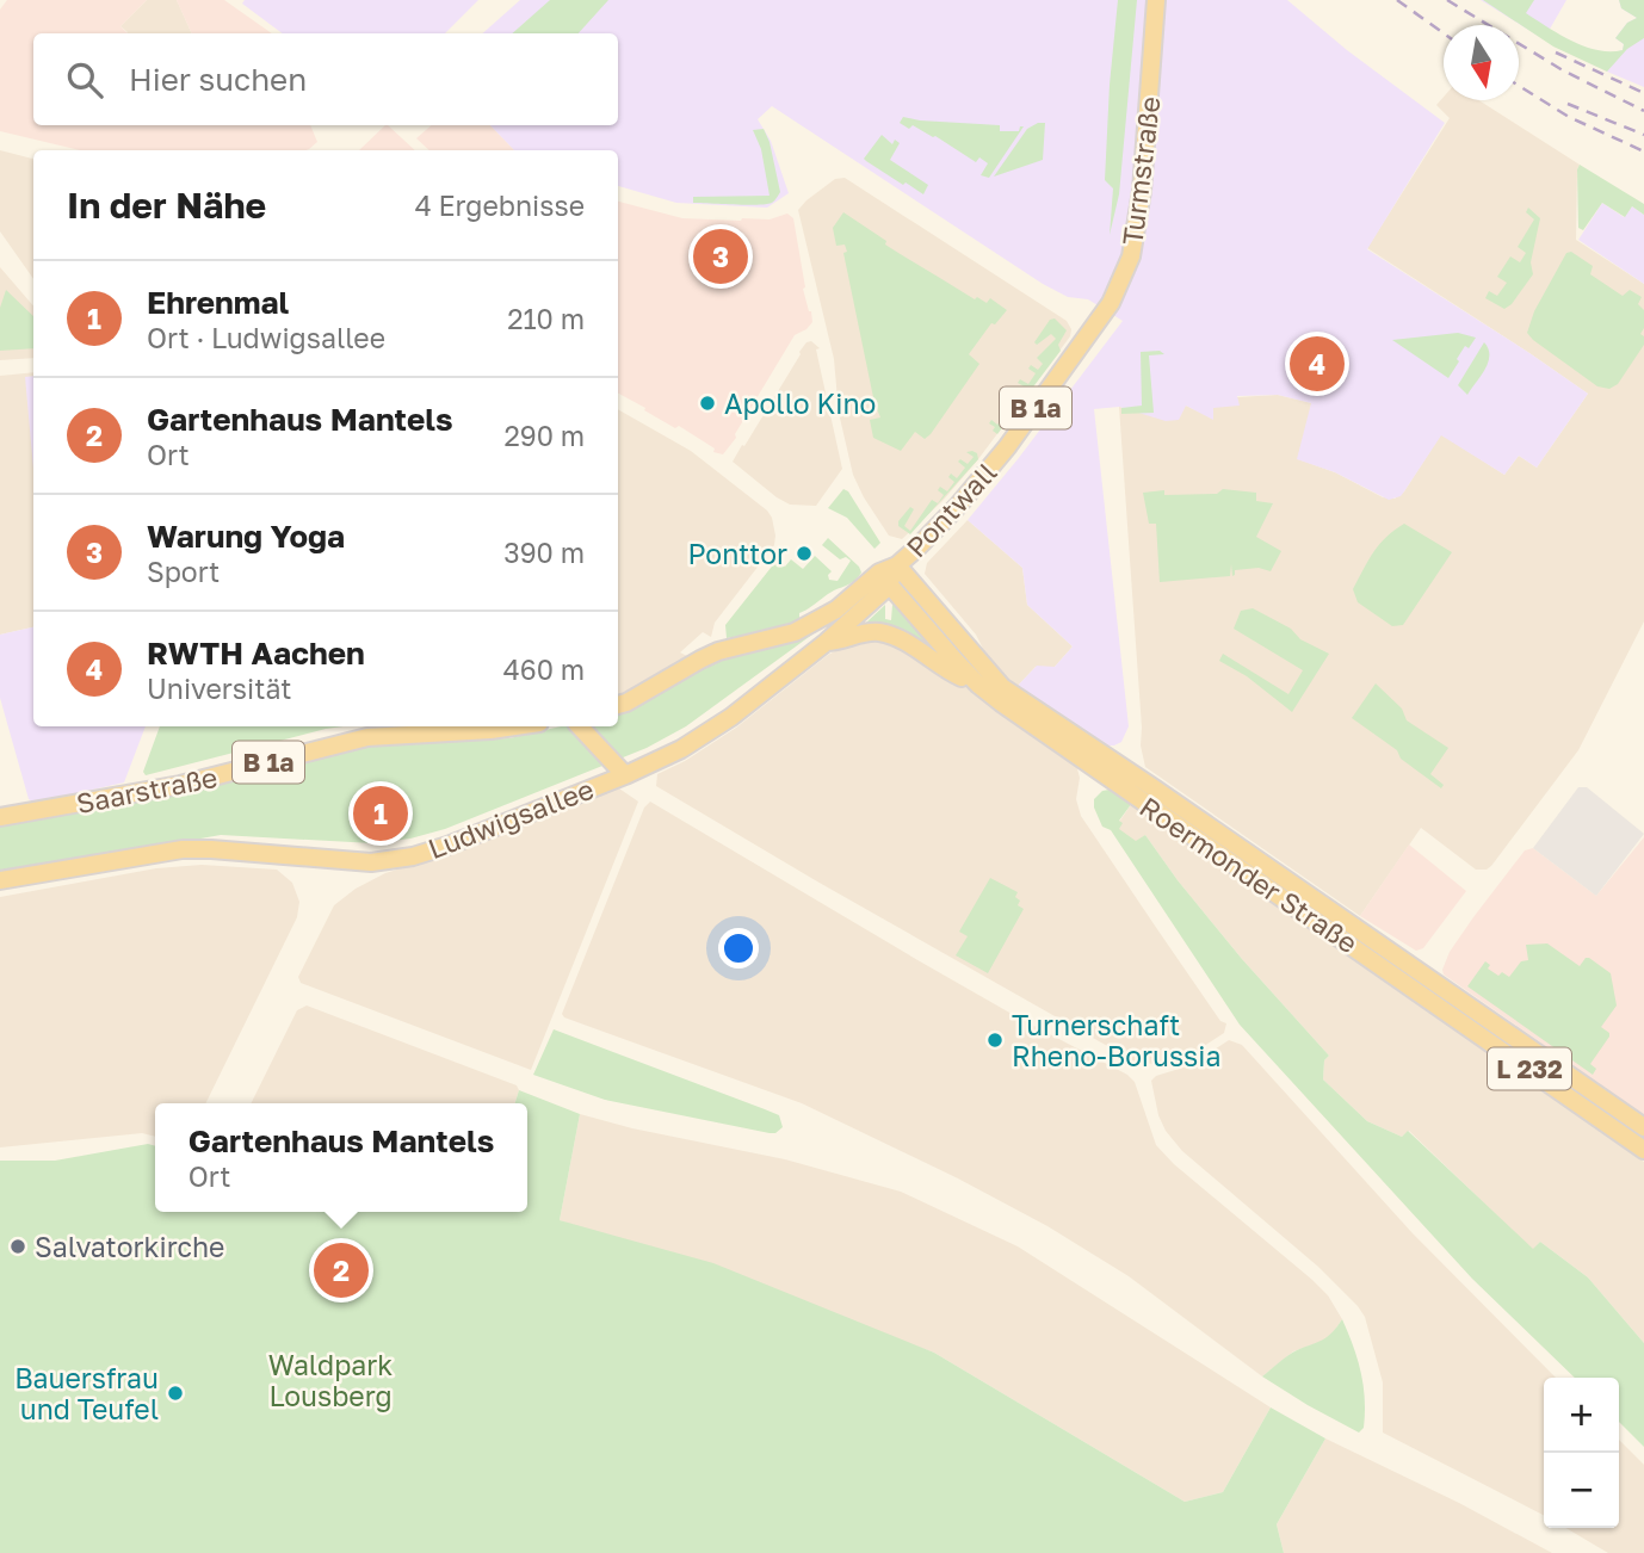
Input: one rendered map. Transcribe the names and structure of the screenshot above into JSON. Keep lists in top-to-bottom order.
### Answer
{
  "streets": {
    "main road": [
      "Turmstraße",
      "B 1a",
      "Pontwall",
      "Saarstraße",
      "Ludwigsallee",
      "Roermonder Straße",
      "L 232"
    ]
  },
  "crossings": [
    ["Turmstraße", "Pontwall"],
    ["B 1a", "Pontwall"],
    ["B 1a", "Ludwigsallee"],
    ["B 1a", "Roermonder Straße"],
    ["Pontwall", "Roermonder Straße"],
    ["Ludwigsallee", "Roermonder Straße"]
  ],
  "parks": ["Waldpark Lousberg"],
  "places": [
    "Apollo Kino",
    "Ponttor",
    "Turnerschaft Rheno-Borussia",
    "Salvatorkirche",
    "Bauersfrau und Teufel"
  ],
  "north": "bottom",
  "page": {
    "search": "Hier suchen",
    "heading": ["In der Nähe", "4 Ergebnisse"],
    "pins": [
      "3",
      "4",
      "1",
      "2"
    ],
    "list": [
      {
        "mark": "1",
        "name": "Ehrenmal",
        "note": "Ort · Ludwigsallee",
        "value": "210 m"
      },
      {
        "mark": "2",
        "name": "Gartenhaus Mantels",
        "note": "Ort",
        "value": "290 m"
      },
      {
        "mark": "3",
        "name": "Warung Yoga",
        "note": "Sport",
        "value": "390 m"
      },
      {
        "mark": "4",
        "name": "RWTH Aachen",
        "note": "Universität",
        "value": "460 m"
      }
    ],
    "popup": ["Gartenhaus Mantels", "Ort"],
    "map_buttons": ["+", "−"]
  }
}
